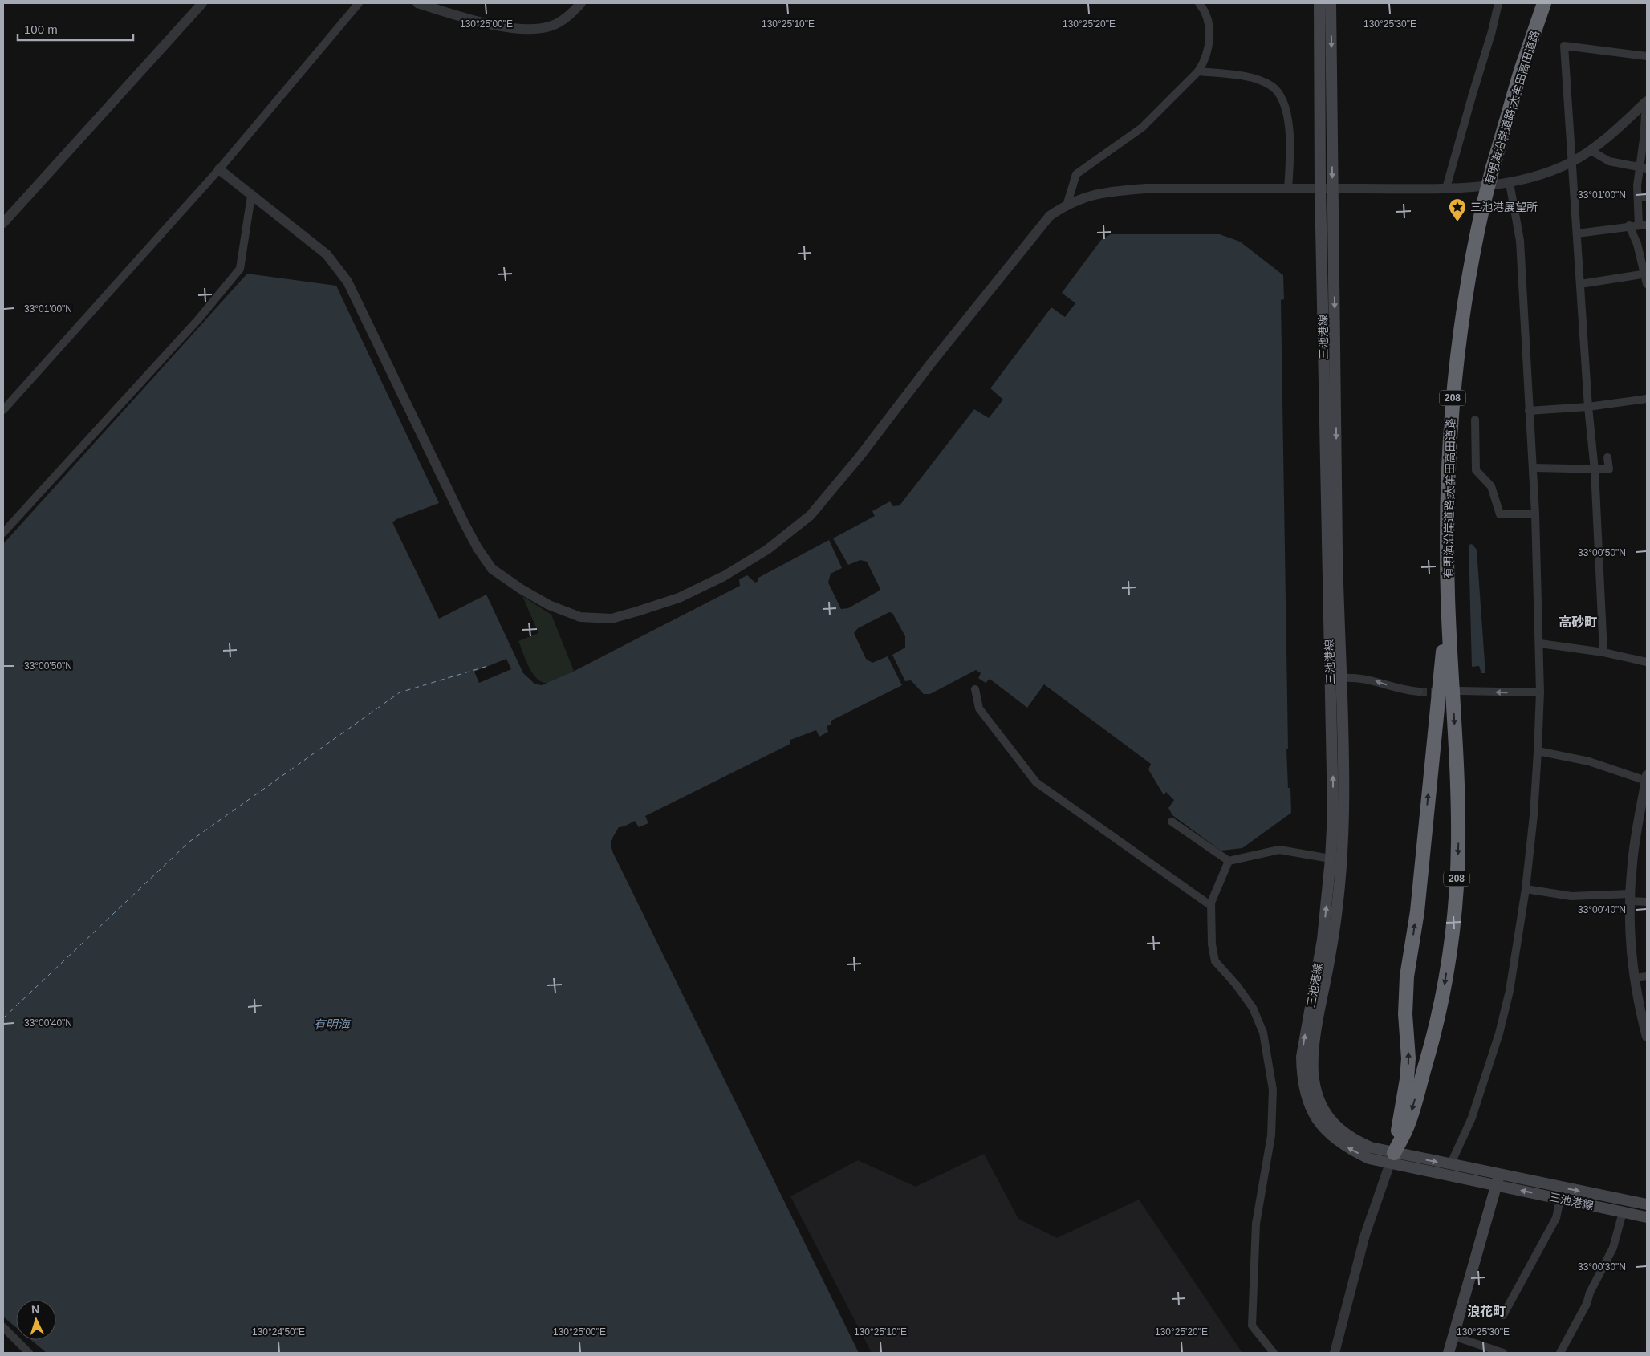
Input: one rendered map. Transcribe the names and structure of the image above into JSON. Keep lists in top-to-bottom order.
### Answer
{
  "streets": {
    "highway": ["有明海沿岸道路;大牟田高田道路", "208"],
    "main road": ["三池港線"]
  },
  "crossings": [
    ["有明海沿岸道路;大牟田高田道路", "208"],
    ["三池港線", "208"]
  ],
  "districts": ["高砂町", "浪花町"],
  "water": ["有明海"],
  "places": {
    "place": ["三池港展望所"]
  },
  "scale_bar": "100 m",
  "north": "top",
  "coordinates": [
    "130°25'00\"E",
    "130°25'10\"E",
    "130°25'20\"E",
    "130°25'30\"E",
    "33°01'00\"N",
    "33°00'50\"N",
    "33°00'40\"N",
    "33°00'30\"N",
    "130°24'50\"E"
  ]
}
